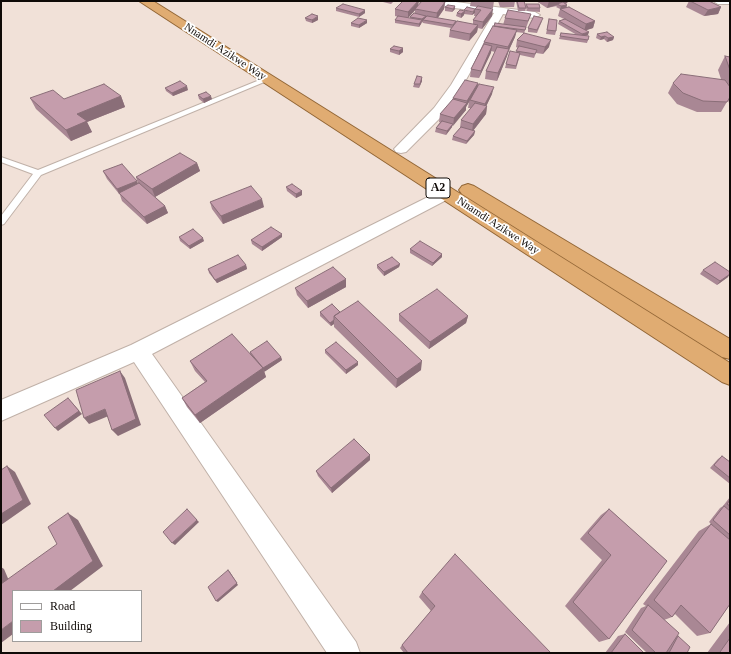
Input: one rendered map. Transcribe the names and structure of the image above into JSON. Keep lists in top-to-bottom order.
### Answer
{
  "streets": {
    "highway": ["Nnamdi Azikwe Way", "A2"]
  },
  "legend": ["Road", "Building"]
}
